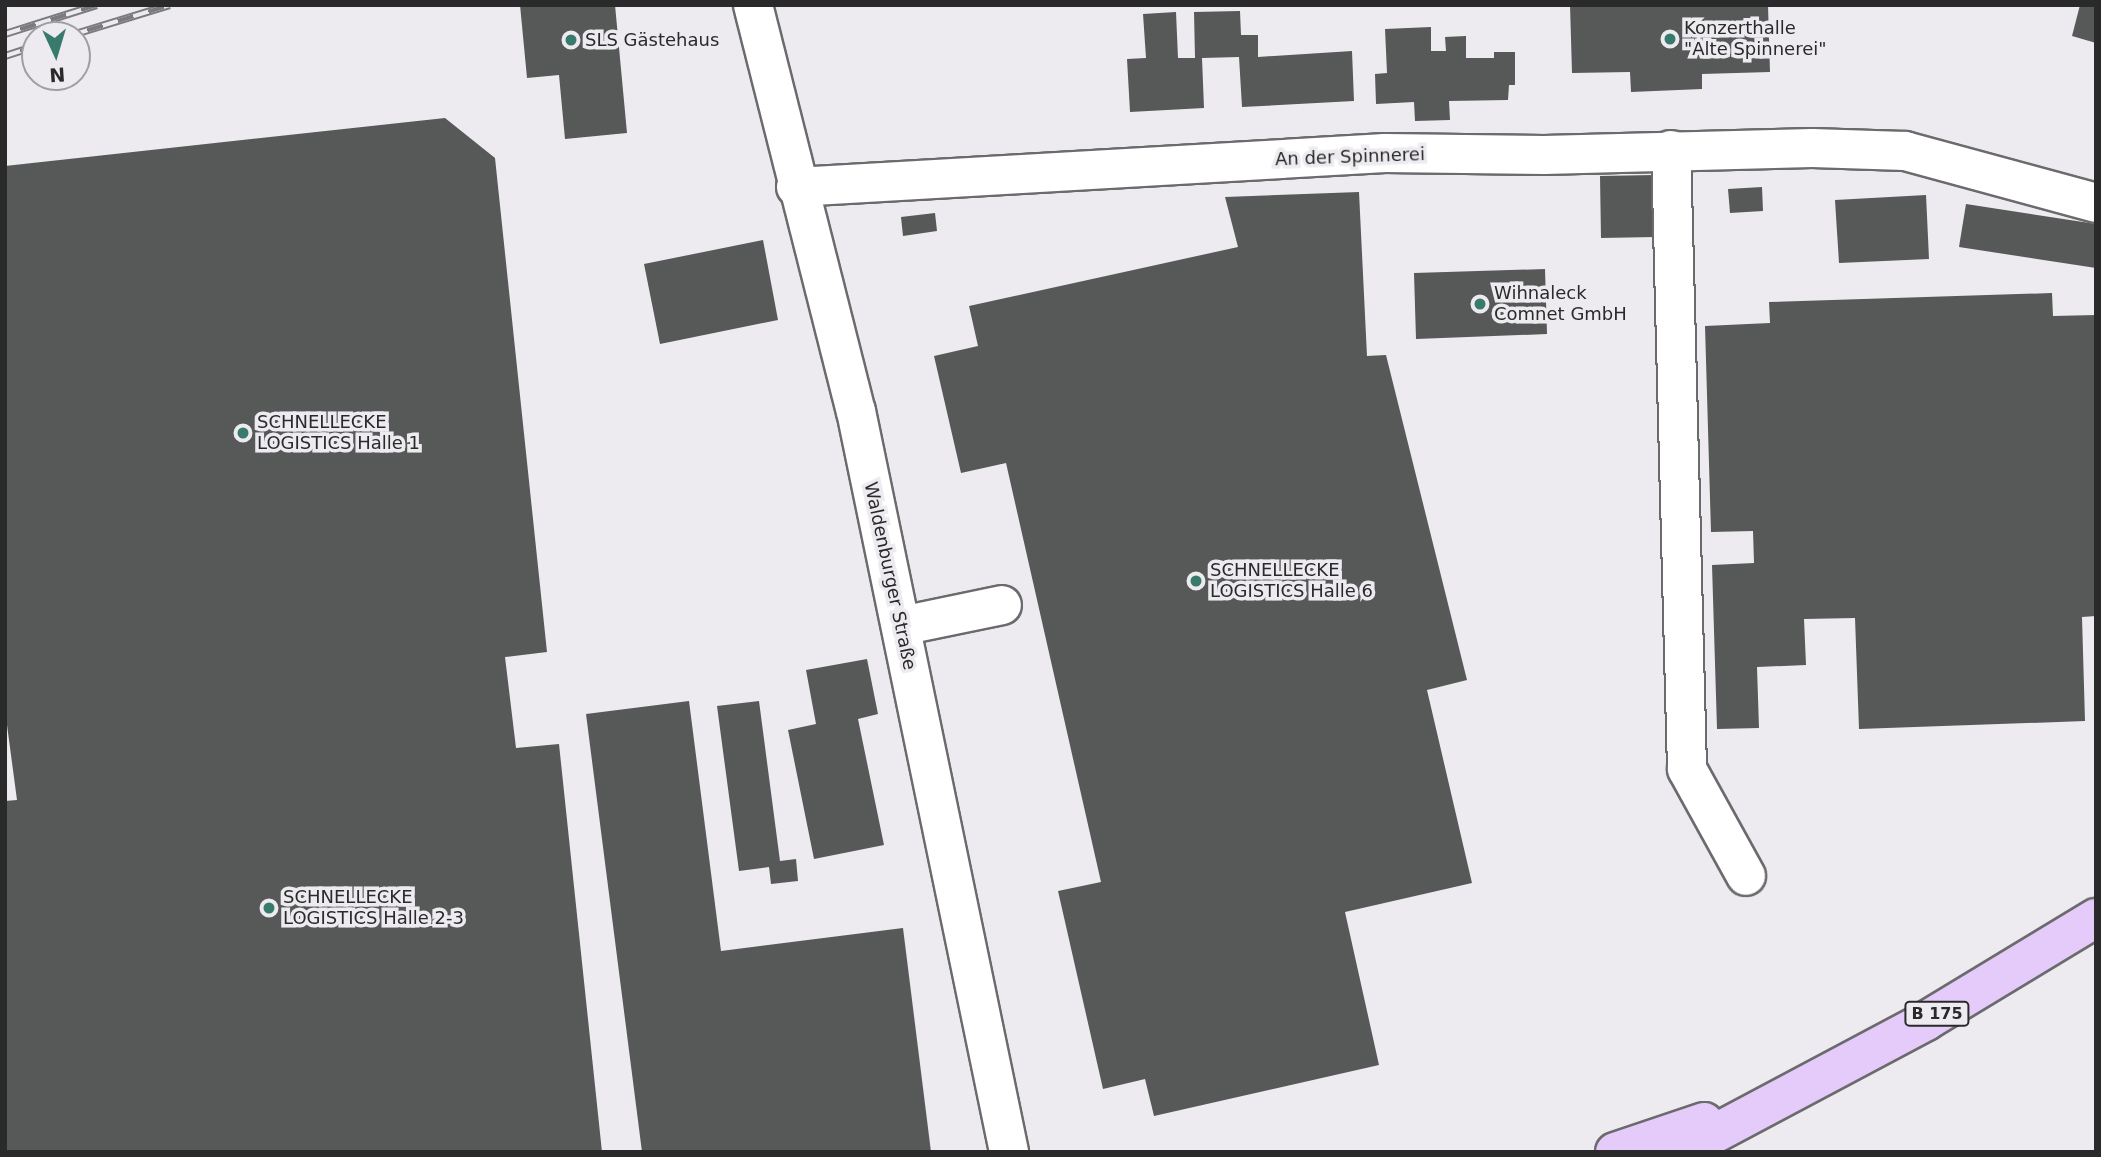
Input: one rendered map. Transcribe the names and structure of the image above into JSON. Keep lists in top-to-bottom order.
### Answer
{
  "streets": {
    "main road": ["B 175"],
    "street": ["An der Spinnerei", "Waldenburger Straße"]
  },
  "crossings": [
    ["An der Spinnerei", "Waldenburger Straße"]
  ],
  "places": [
    "Konzerthalle \"Alte Spinnerei\"",
    "SLS Gästehaus",
    "Wihnaleck Comnet GmbH",
    "SCHNELLECKE LOGISTICS Halle 1",
    "SCHNELLECKE LOGISTICS Halle 6",
    "SCHNELLECKE LOGISTICS Halle 2-3"
  ],
  "north": "bottom"
}
